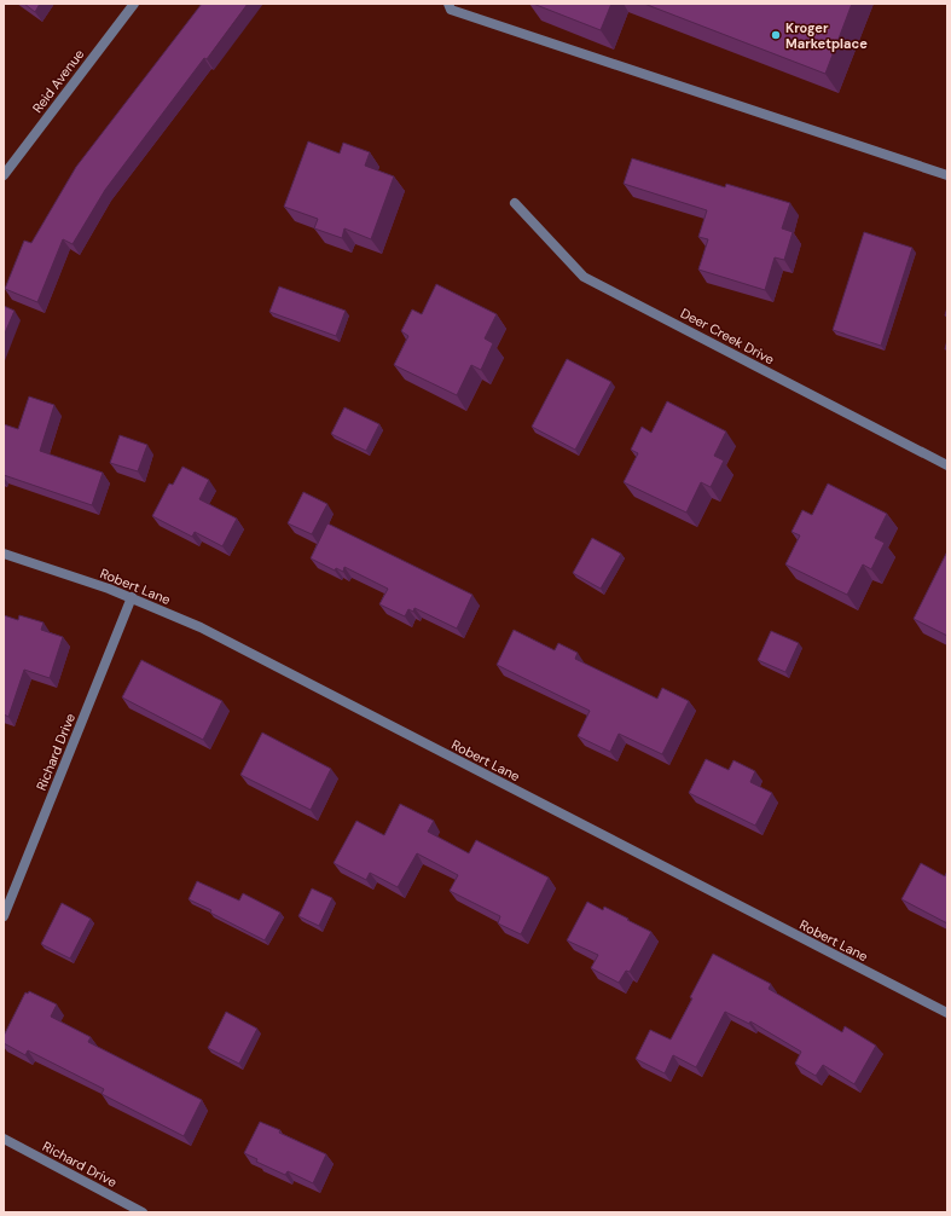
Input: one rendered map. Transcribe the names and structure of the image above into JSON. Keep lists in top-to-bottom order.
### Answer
{
  "streets": {
    "street": [
      "Reid Avenue",
      "Deer Creek Drive",
      "Robert Lane",
      "Richard Drive"
    ]
  },
  "crossings": [
    ["Robert Lane", "Richard Drive"]
  ],
  "places": ["Kroger Marketplace"]
}
